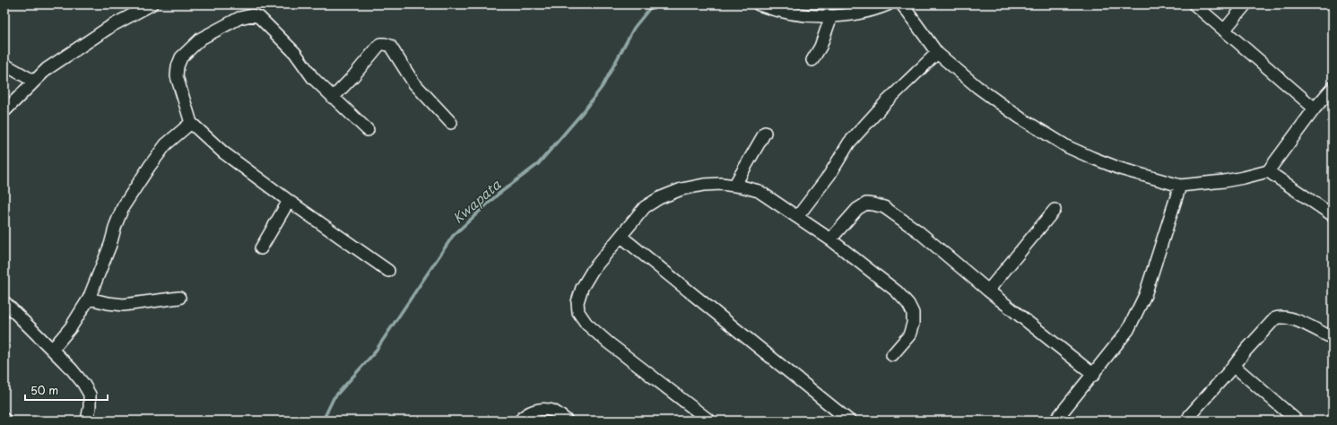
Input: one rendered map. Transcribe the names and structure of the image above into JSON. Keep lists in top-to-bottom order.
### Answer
{
  "water": ["Kwapata"],
  "scale_bar": "50 m"
}
